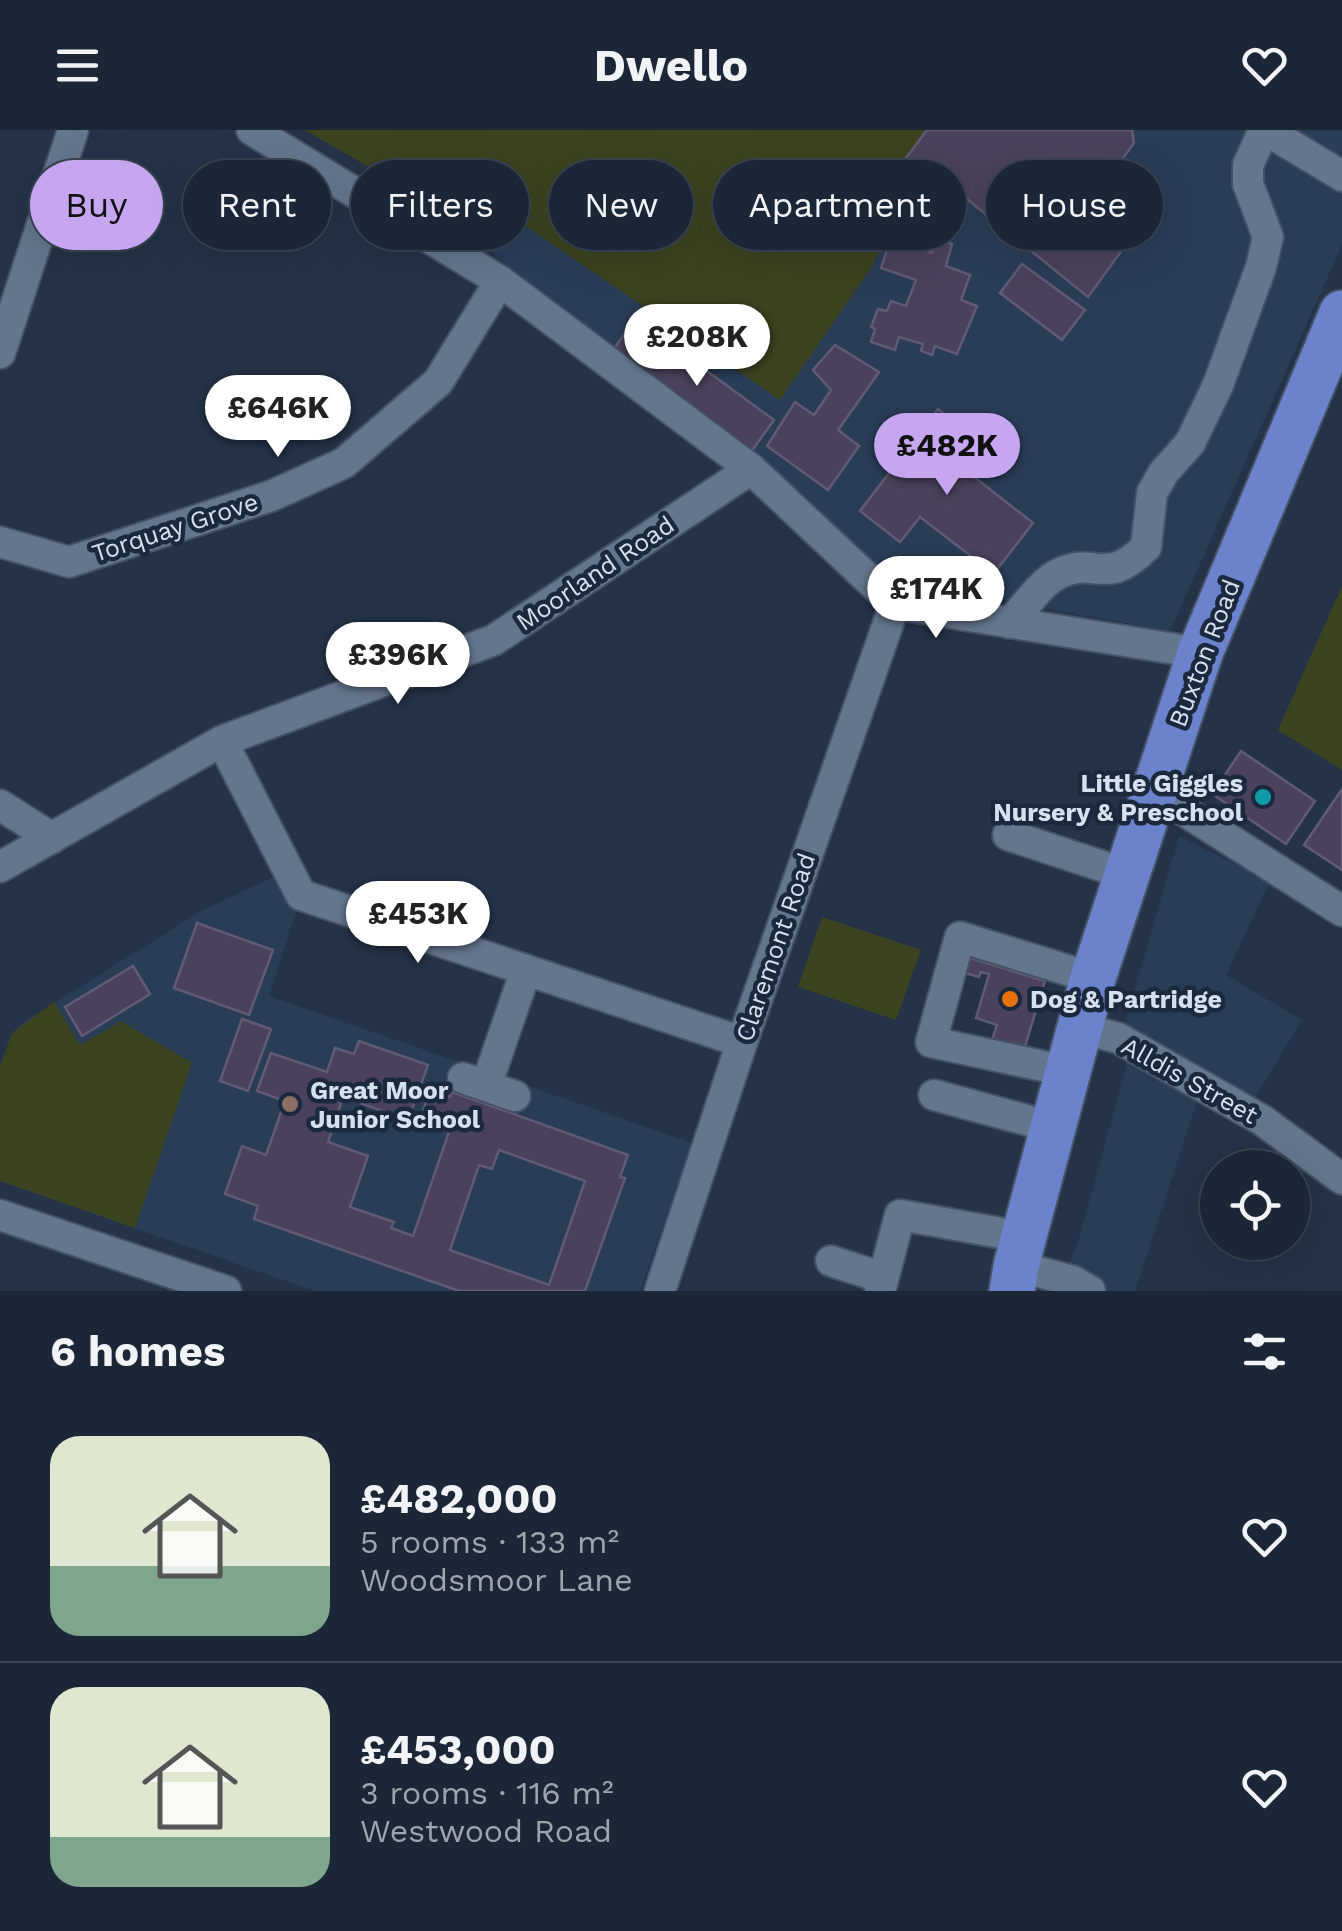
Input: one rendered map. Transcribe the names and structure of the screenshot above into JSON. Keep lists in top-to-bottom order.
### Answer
{
  "streets": {
    "highway": ["Buxton Road"],
    "street": [
      "Torquay Grove",
      "Moorland Road",
      "Claremont Road",
      "Alldis Street"
    ]
  },
  "crossings": [
    ["Buxton Road", "Alldis Street"]
  ],
  "places": ["Little Giggles Nursery & Preschool", "Dog & Partridge", "Great Moor Junior School"],
  "page": {
    "header": "Dwello",
    "chip": [
      "Buy",
      "Rent",
      "Filters",
      "New",
      "Apartment",
      "House"
    ],
    "price": [
      "£208K",
      "£646K",
      "£482K",
      "£174K",
      "£396K",
      "£453K"
    ],
    "heading": "6 homes",
    "list": [
      {
        "name": "£482,000",
        "note": "5 rooms · 133 m² · Woodsmoor Lane"
      },
      {
        "name": "£453,000",
        "note": "3 rooms · 116 m² · Westwood Road"
      }
    ]
  }
}
